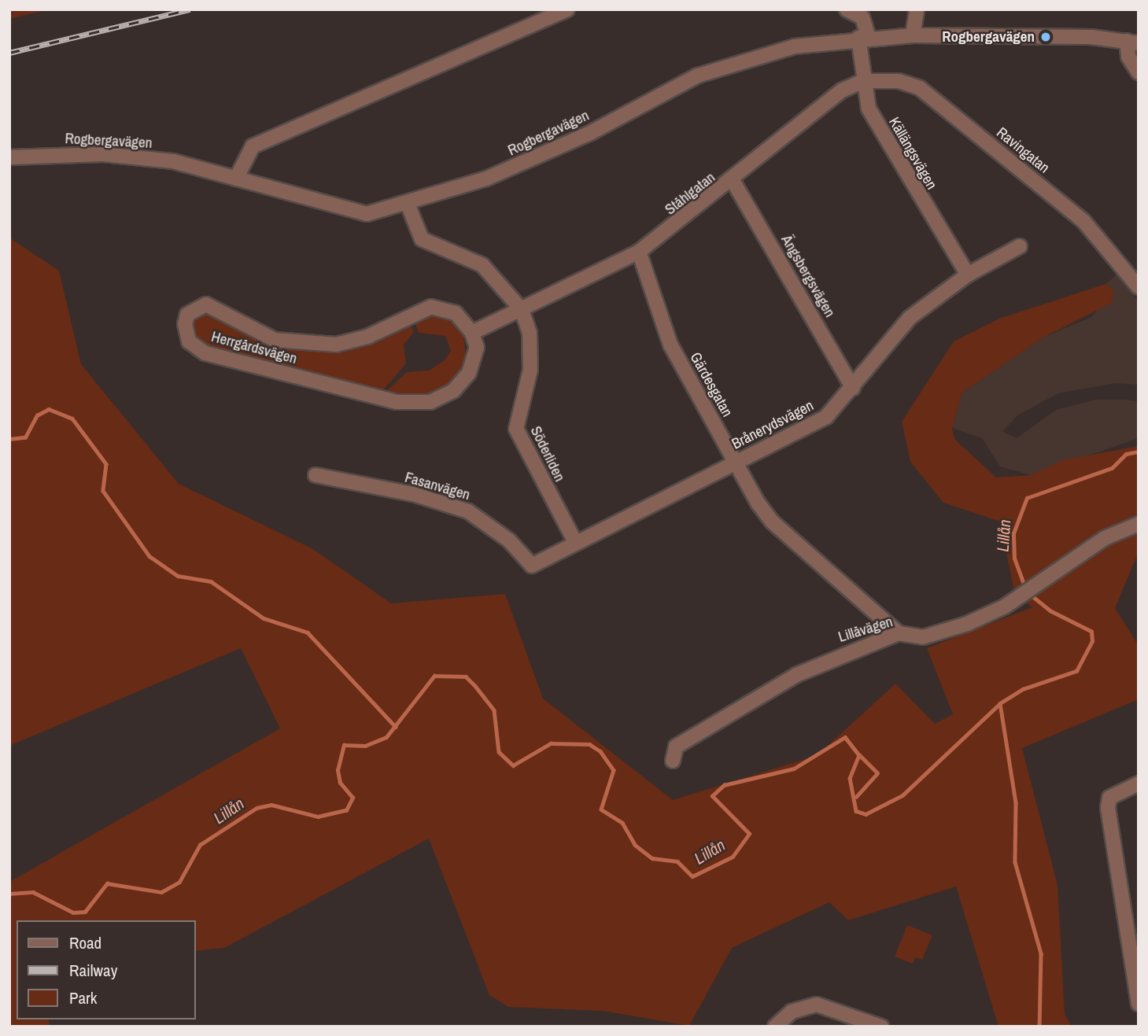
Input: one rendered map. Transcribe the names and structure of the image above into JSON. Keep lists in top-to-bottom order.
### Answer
{
  "streets": {
    "street": [
      "Rogbergavägen",
      "Ravingatan",
      "Källängsvägen",
      "Ståhlgatan",
      "Ängsbergsvägen",
      "Herrgårdsvägen",
      "Gärdesgatan",
      "Brånerydsvägen",
      "Söderliden",
      "Fasanvägen",
      "Lillåvägen"
    ]
  },
  "crossings": [
    ["Rogbergavägen", "Källängsvägen"],
    ["Rogbergavägen", "Söderliden"],
    ["Ravingatan", "Källängsvägen"],
    ["Ravingatan", "Ståhlgatan"],
    ["Källängsvägen", "Ståhlgatan"],
    ["Källängsvägen", "Brånerydsvägen"],
    ["Ståhlgatan", "Ängsbergsvägen"],
    ["Ståhlgatan", "Gärdesgatan"],
    ["Ståhlgatan", "Söderliden"],
    ["Ängsbergsvägen", "Brånerydsvägen"],
    ["Gärdesgatan", "Brånerydsvägen"],
    ["Gärdesgatan", "Lillåvägen"],
    ["Brånerydsvägen", "Söderliden"],
    ["Brånerydsvägen", "Fasanvägen"]
  ],
  "water": ["Lillån"],
  "places": ["Rogbergavägen"],
  "legend": ["Road", "Railway", "Park"]
}
